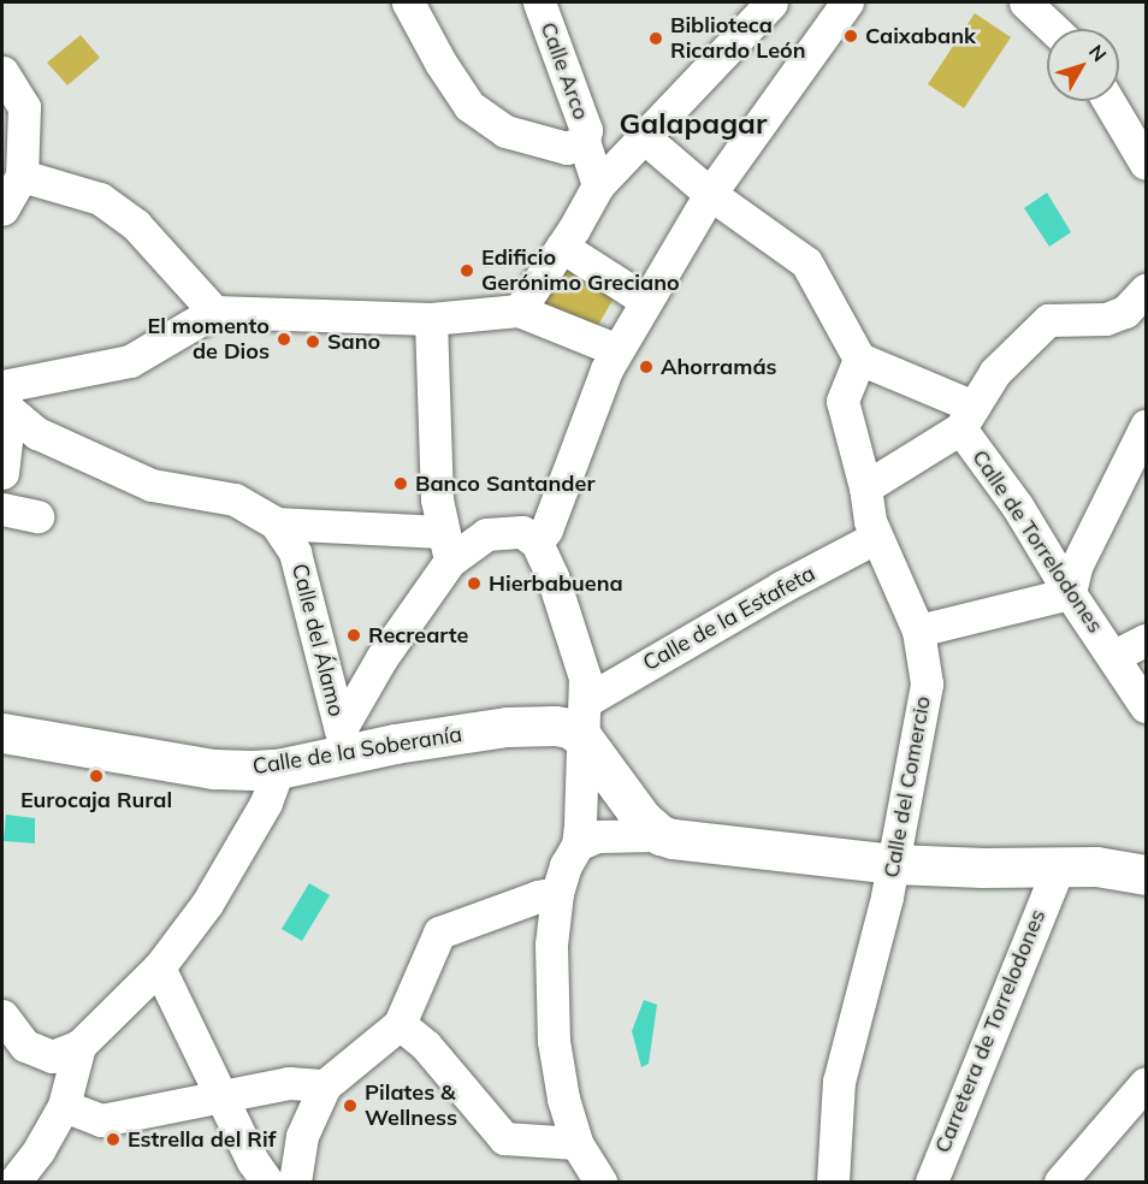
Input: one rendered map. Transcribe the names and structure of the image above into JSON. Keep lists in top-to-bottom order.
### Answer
{
  "streets": {
    "main road": ["Calle de la Soberanía", "Carretera de Torrelodones"],
    "street": [
      "Calle Arco",
      "Calle de Torrelodones",
      "Calle de la Estafeta",
      "Calle del Álamo",
      "Calle del Comercio"
    ]
  },
  "crossings": [
    ["Calle de la Estafeta", "Calle de la Soberanía"],
    ["Calle de la Estafeta", "Calle del Comercio"],
    ["Calle del Álamo", "Calle de la Soberanía"],
    ["Calle del Comercio", "Carretera de Torrelodones"]
  ],
  "districts": ["Galapagar"],
  "places": [
    "Caixabank",
    "Biblioteca Ricardo León",
    "Edificio Gerónimo Greciano",
    "El momento de Dios",
    "Sano",
    "Ahorramás",
    "Banco Santander",
    "Hierbabuena",
    "Recrearte",
    "Eurocaja Rural",
    "Pilates & Wellness",
    "Estrella del Rif"
  ],
  "north": "top right"
}
